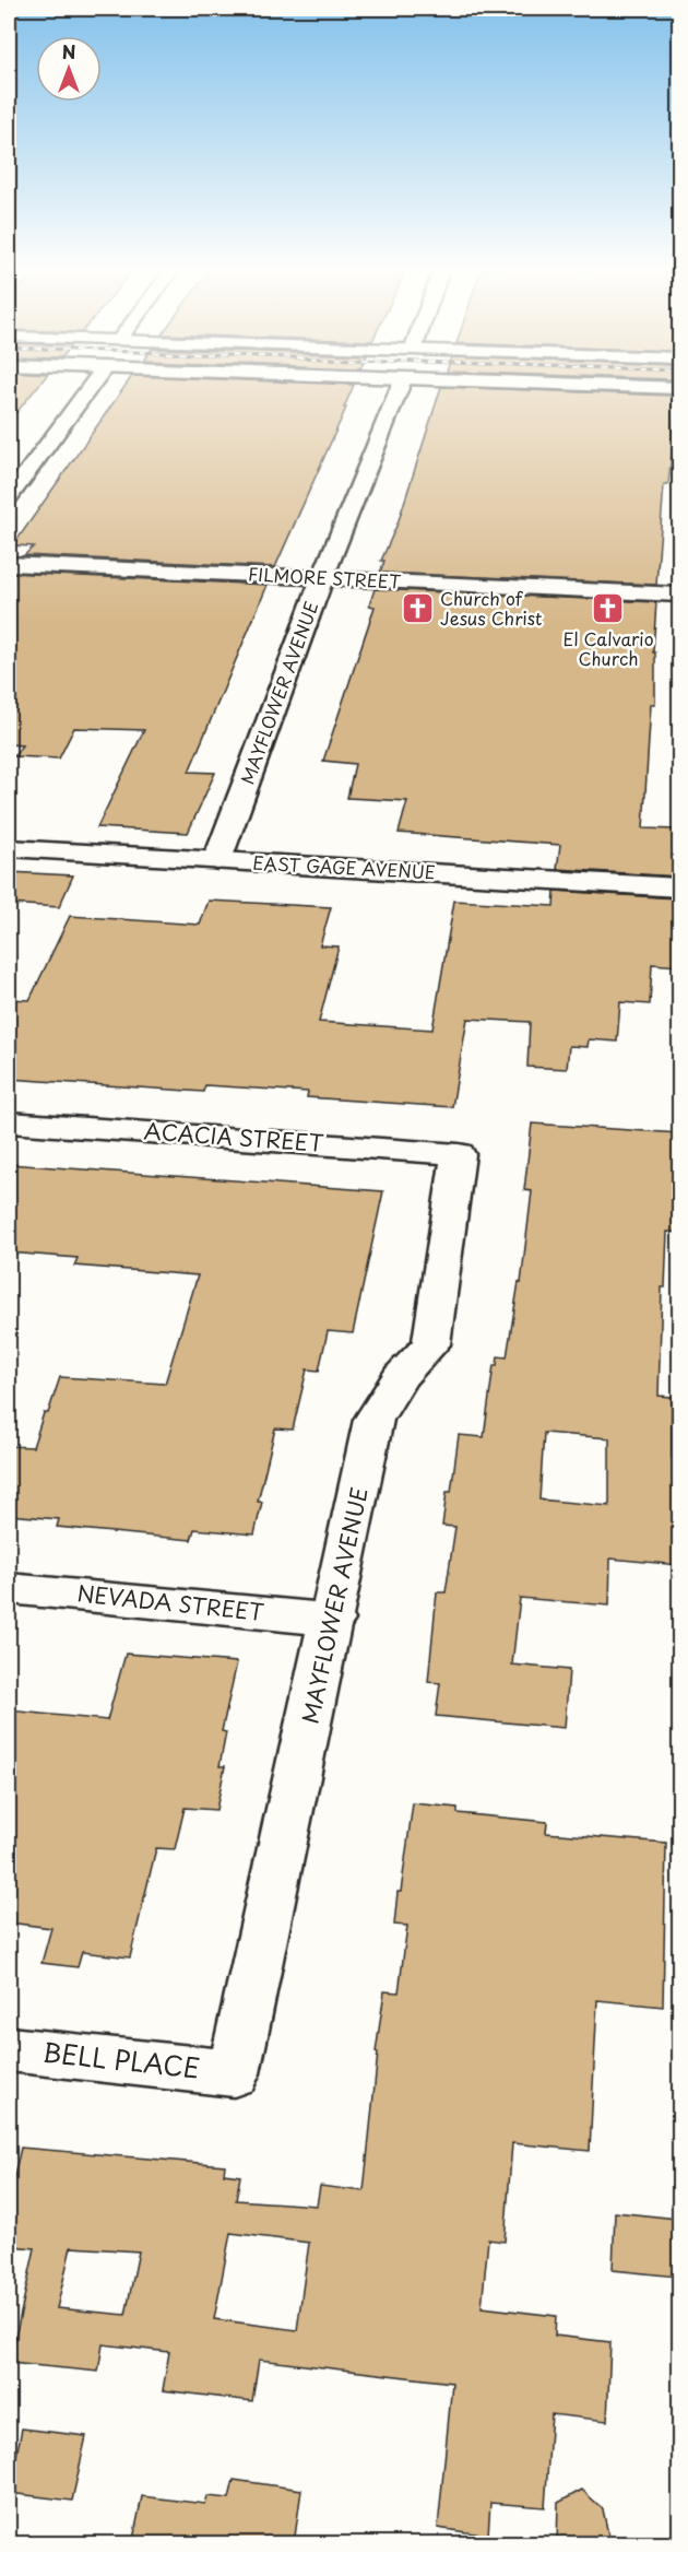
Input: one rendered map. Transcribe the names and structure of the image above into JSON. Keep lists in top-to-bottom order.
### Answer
{
  "streets": {
    "street": [
      "FILMORE STREET",
      "MAYFLOWER AVENUE",
      "EAST GAGE AVENUE",
      "ACACIA STREET",
      "NEVADA STREET",
      "BELL PLACE"
    ]
  },
  "crossings": [
    ["FILMORE STREET", "MAYFLOWER AVENUE"],
    ["MAYFLOWER AVENUE", "EAST GAGE AVENUE"],
    ["MAYFLOWER AVENUE", "ACACIA STREET"],
    ["MAYFLOWER AVENUE", "NEVADA STREET"],
    ["MAYFLOWER AVENUE", "BELL PLACE"]
  ],
  "places": {
    "church": ["Church of Jesus Christ", "El Calvario Church"]
  },
  "north": "top"
}
